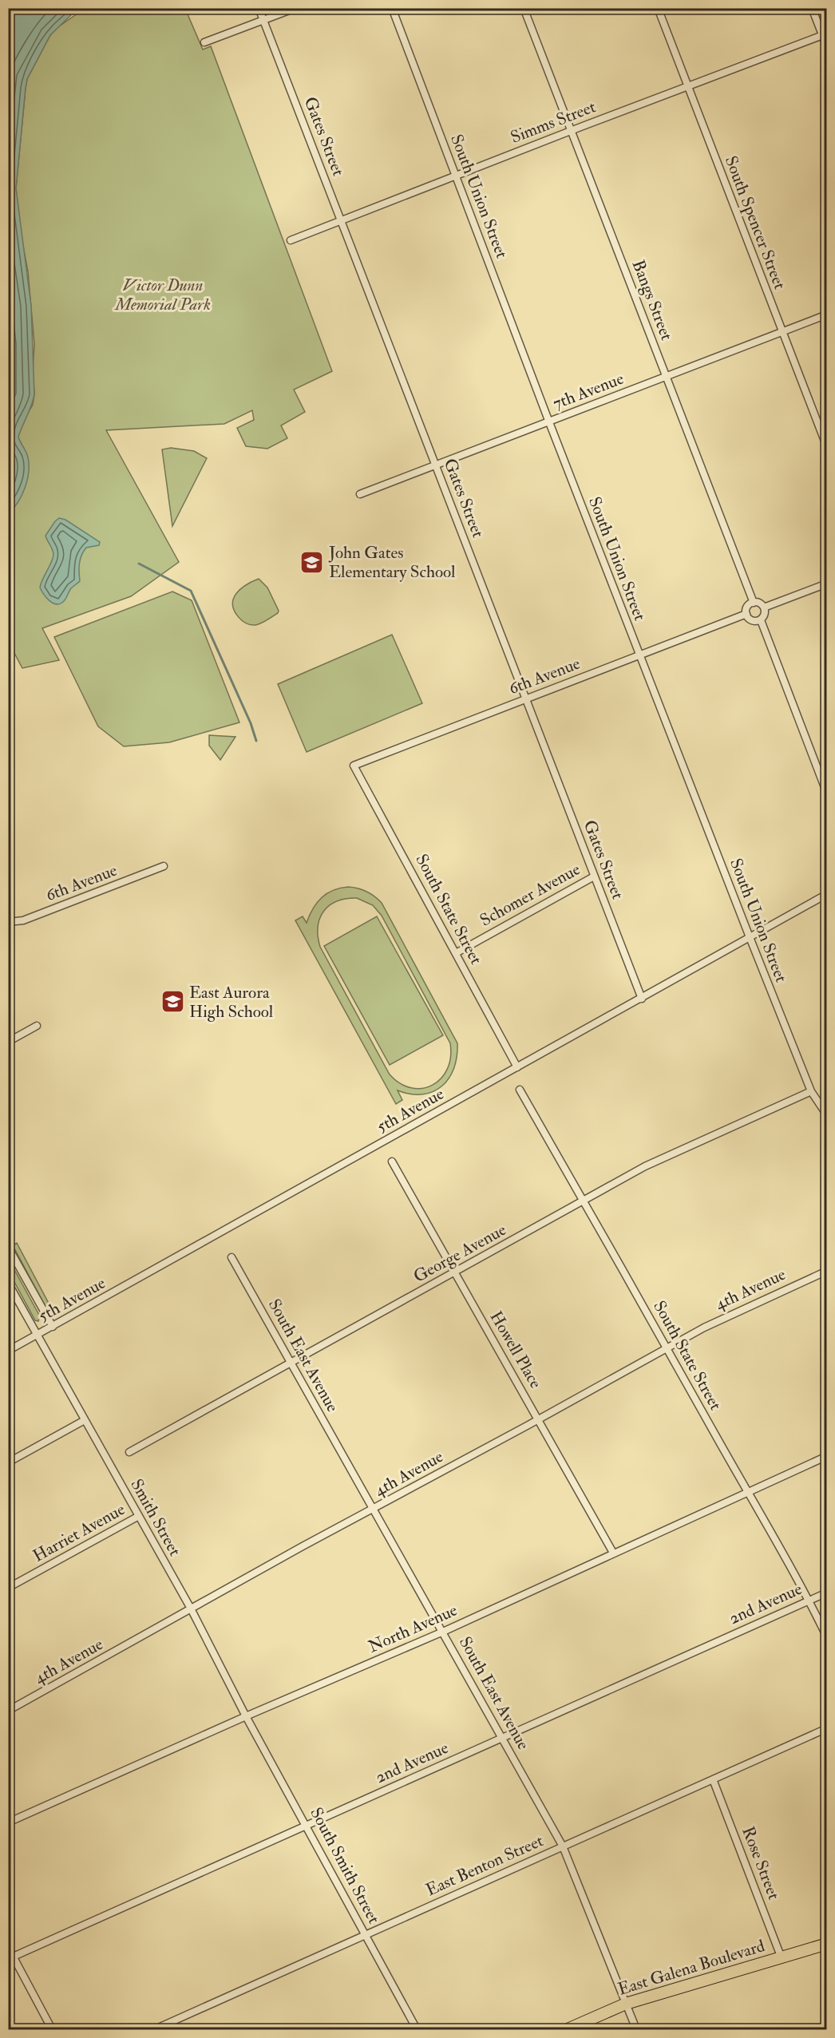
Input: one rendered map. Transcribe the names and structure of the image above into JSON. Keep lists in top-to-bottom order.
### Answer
{
  "streets": {
    "main road": ["East Galena Boulevard"],
    "street": [
      "Simms Street",
      "Gates Street",
      "South Union Street",
      "South Spencer Street",
      "Bangs Street",
      "7th Avenue",
      "6th Avenue",
      "Schomer Avenue",
      "South State Street",
      "5th Avenue",
      "George Avenue",
      "4th Avenue",
      "Howell Place",
      "South East Avenue",
      "Smith Street",
      "Harriet Avenue",
      "2nd Avenue",
      "North Avenue",
      "Rose Street",
      "South Smith Street",
      "East Benton Street"
    ]
  },
  "crossings": [
    ["Simms Street", "Gates Street"],
    ["Simms Street", "South Union Street"],
    ["Simms Street", "South Spencer Street"],
    ["Simms Street", "Bangs Street"],
    ["Gates Street", "7th Avenue"],
    ["Gates Street", "6th Avenue"],
    ["Gates Street", "Schomer Avenue"],
    ["Gates Street", "5th Avenue"],
    ["South Union Street", "7th Avenue"],
    ["South Union Street", "6th Avenue"],
    ["South Union Street", "5th Avenue"],
    ["South Union Street", "George Avenue"],
    ["South Spencer Street", "7th Avenue"],
    ["Bangs Street", "7th Avenue"],
    ["Bangs Street", "6th Avenue"],
    ["6th Avenue", "South State Street"],
    ["Schomer Avenue", "South State Street"],
    ["South State Street", "5th Avenue"],
    ["South State Street", "George Avenue"],
    ["South State Street", "4th Avenue"],
    ["South State Street", "2nd Avenue"],
    ["South State Street", "North Avenue"],
    ["5th Avenue", "Smith Street"],
    ["George Avenue", "Howell Place"],
    ["George Avenue", "South East Avenue"],
    ["4th Avenue", "Howell Place"],
    ["4th Avenue", "South East Avenue"],
    ["4th Avenue", "Smith Street"],
    ["Howell Place", "North Avenue"],
    ["South East Avenue", "2nd Avenue"],
    ["South East Avenue", "North Avenue"],
    ["South East Avenue", "East Benton Street"],
    ["South East Avenue", "East Galena Boulevard"],
    ["Smith Street", "Harriet Avenue"],
    ["Smith Street", "North Avenue"],
    ["Smith Street", "South Smith Street"],
    ["2nd Avenue", "South Smith Street"],
    ["North Avenue", "South Smith Street"],
    ["Rose Street", "East Benton Street"],
    ["Rose Street", "East Galena Boulevard"],
    ["South Smith Street", "East Benton Street"]
  ],
  "parks": ["Victor Dunn Memorial Park"],
  "places": {
    "school or university": ["John Gates Elementary School", "East Aurora High School"]
  }
}
